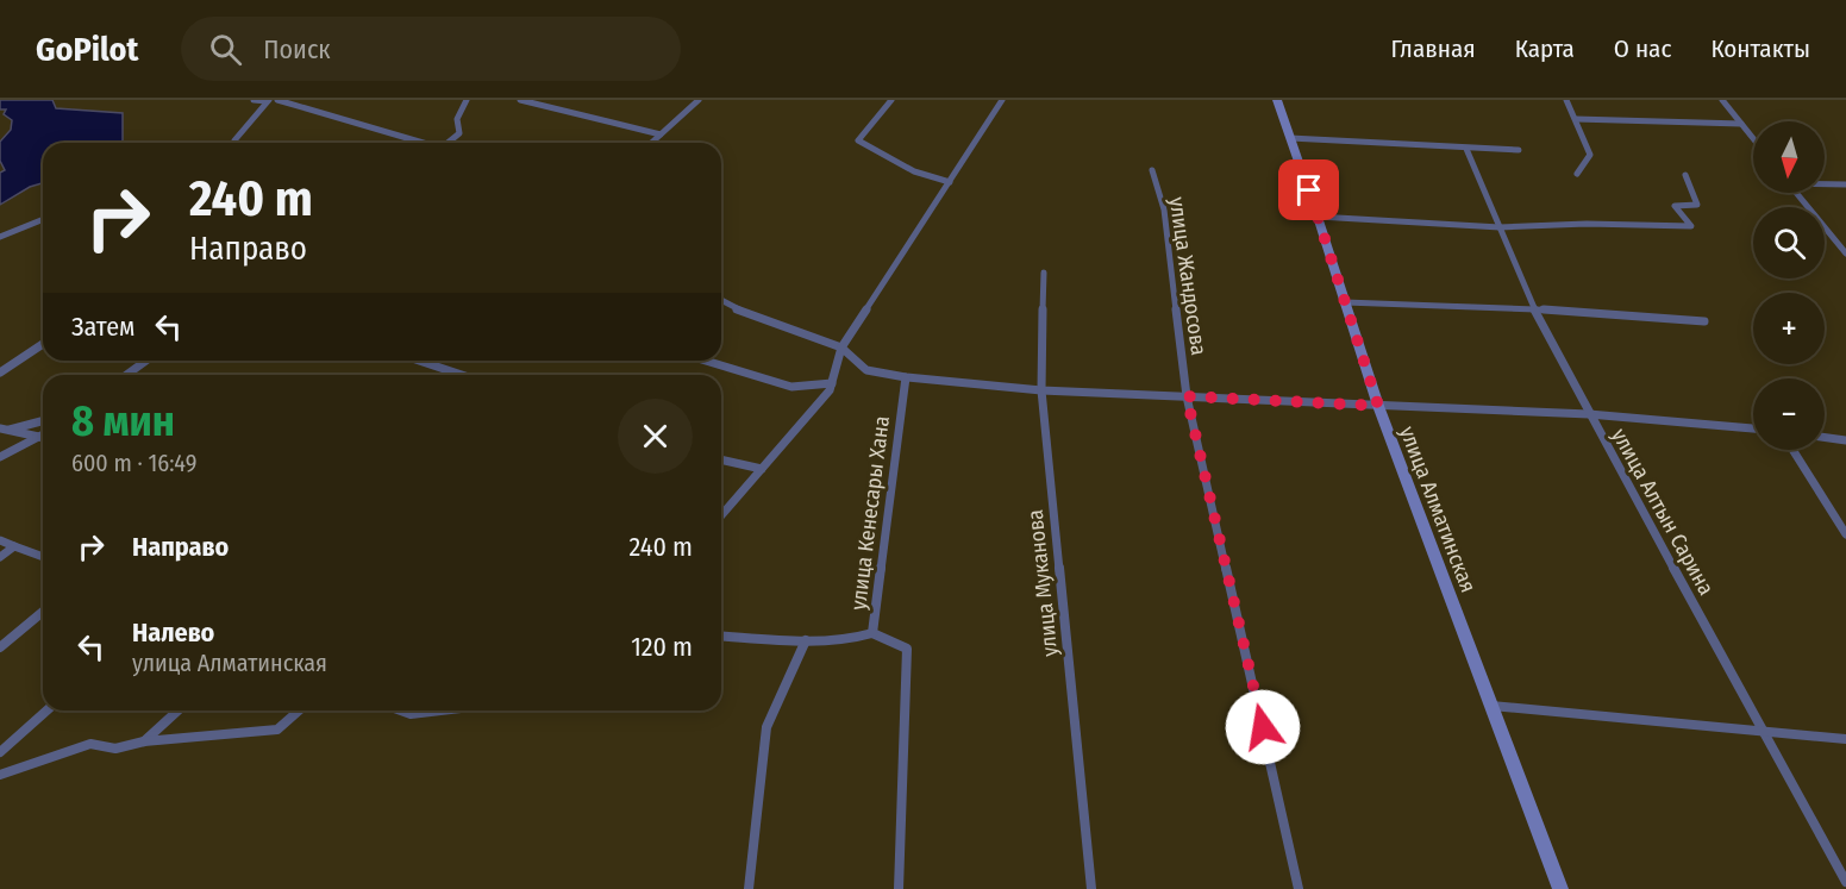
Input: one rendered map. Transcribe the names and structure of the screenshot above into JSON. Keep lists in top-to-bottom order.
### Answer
{
  "streets": {
    "street": [
      "улица Жандосова",
      "улица Алматинская",
      "улица Алтын Сарина",
      "улица Кенесары Хана",
      "улица Муканова"
    ]
  },
  "north": "bottom",
  "page": {
    "header": "GoPilot",
    "search": "Поиск",
    "nav": [
      "Главная",
      "Карта",
      "О нас",
      "Контакты"
    ],
    "map_buttons": ["+", "−"],
    "turn": ["240 m", "Направо"],
    "then": "Затем",
    "heading": ["8 мин", "600 m · 16:49"],
    "list": [
      {
        "name": "Направо",
        "value": "240 m"
      },
      {
        "name": "Налево",
        "note": "улица Алматинская",
        "value": "120 m"
      }
    ]
  }
}
